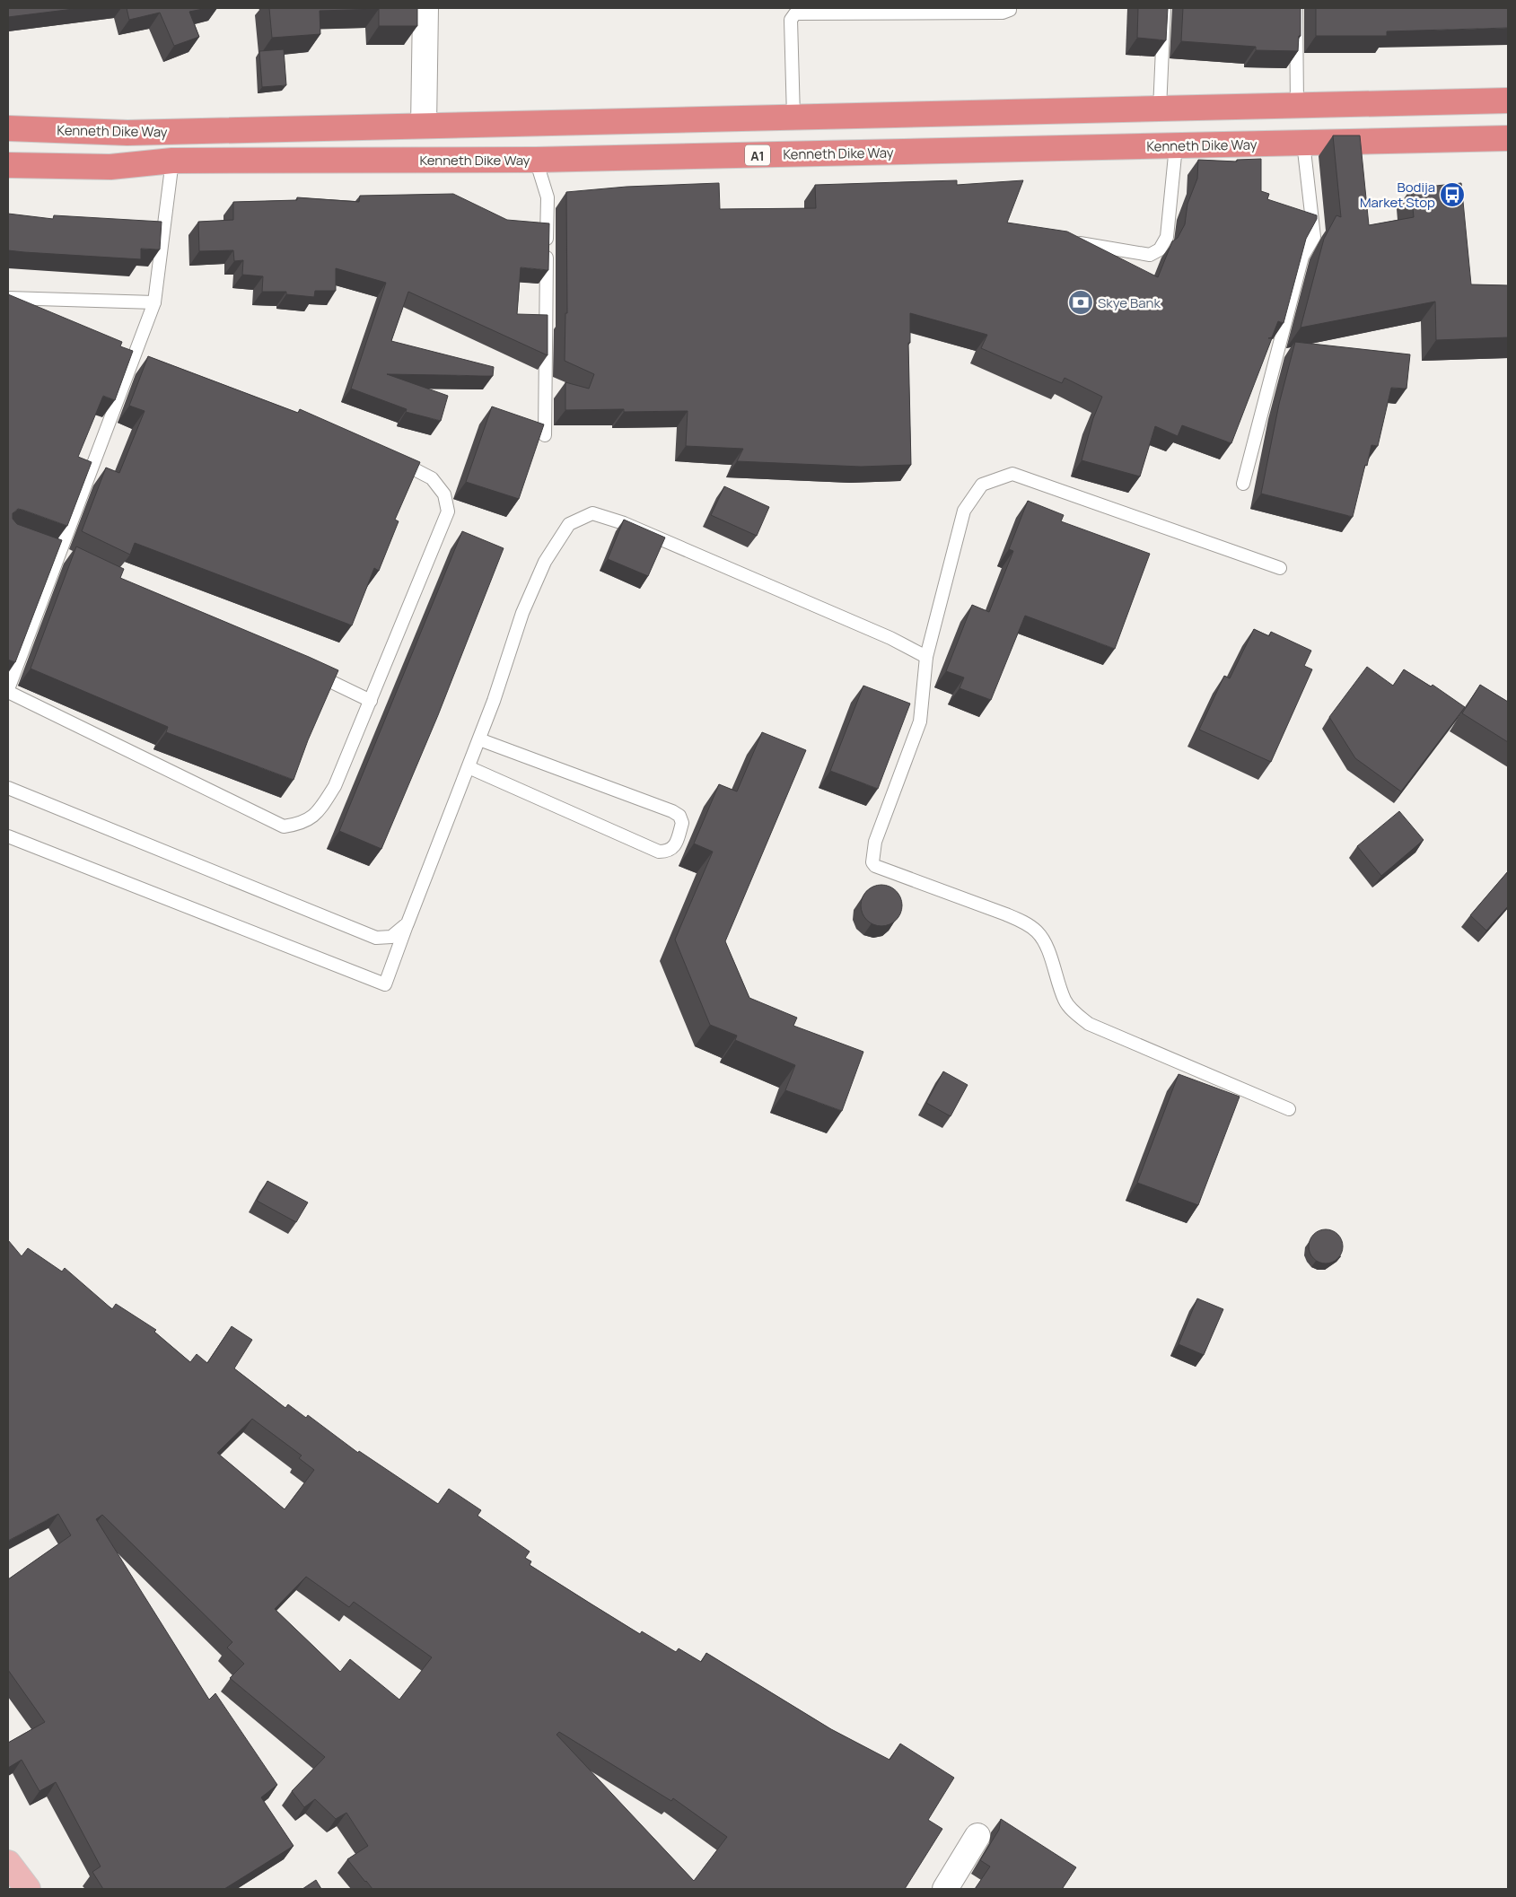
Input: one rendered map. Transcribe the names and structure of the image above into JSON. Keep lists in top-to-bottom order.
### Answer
{
  "streets": {
    "highway": ["Kenneth Dike Way", "A1"]
  },
  "places": {
    "bus stop": ["Bodija Market Stop"],
    "bank": ["Skye Bank"]
  }
}
